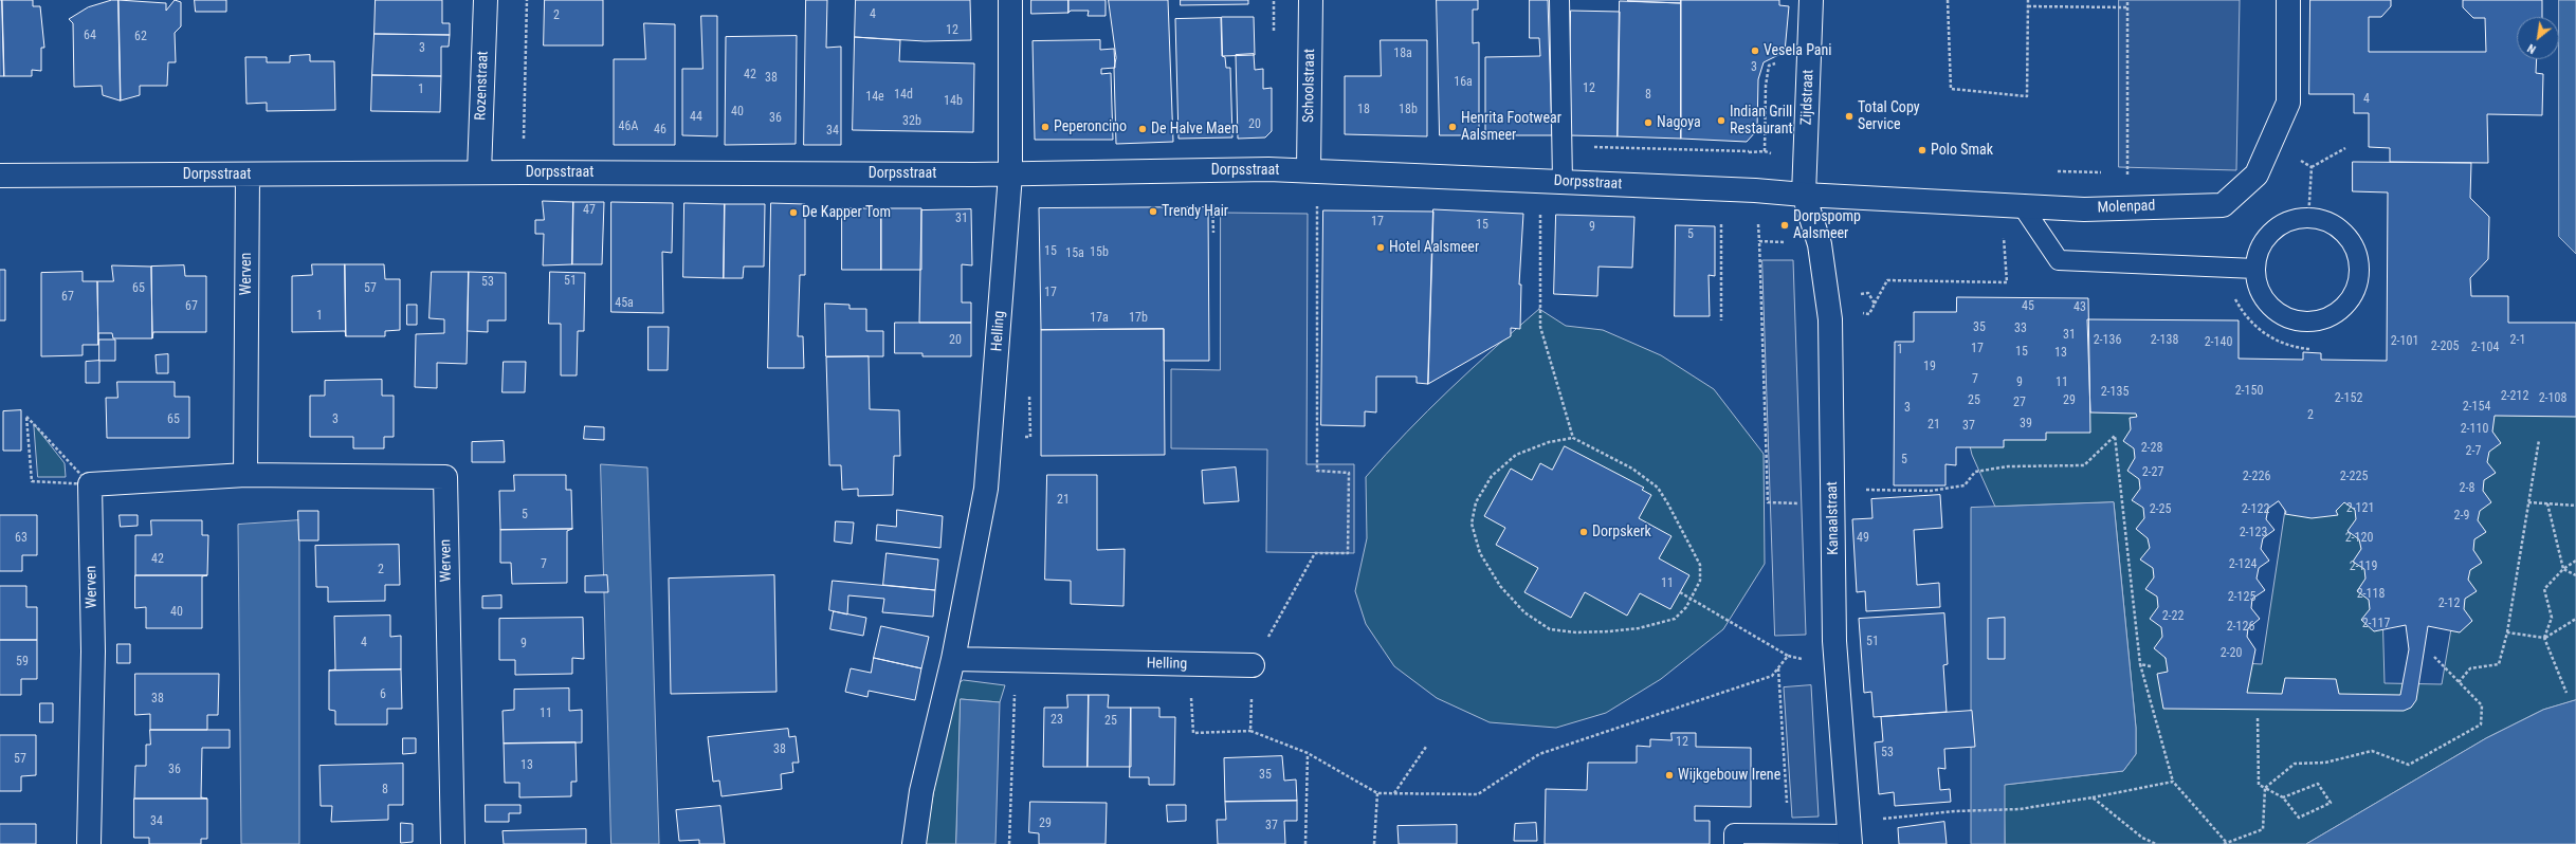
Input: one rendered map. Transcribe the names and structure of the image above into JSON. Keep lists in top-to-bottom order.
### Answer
{
  "streets": {
    "street": [
      "Rozenstraat",
      "Schoolstraat",
      "Zijdstraat",
      "Dorpsstraat",
      "Molenpad",
      "Werven",
      "Helling",
      "Kanaalstraat"
    ]
  },
  "crossings": [
    ["Rozenstraat", "Dorpsstraat"],
    ["Schoolstraat", "Dorpsstraat"],
    ["Zijdstraat", "Dorpsstraat"],
    ["Zijdstraat", "Molenpad"],
    ["Zijdstraat", "Kanaalstraat"],
    ["Dorpsstraat", "Molenpad"],
    ["Dorpsstraat", "Werven"],
    ["Dorpsstraat", "Helling"],
    ["Dorpsstraat", "Kanaalstraat"],
    ["Molenpad", "Kanaalstraat"]
  ],
  "places": [
    "Vesela Pani",
    "Total Copy Service",
    "Indian Grill Restaurant",
    "Nagoya",
    "Peperoncino",
    "Henrita Footwear Aalsmeer",
    "De Halve Maen",
    "Polo Smak",
    "Trendy Hair",
    "De Kapper Tom",
    "Dorpspomp Aalsmeer",
    "Hotel Aalsmeer",
    "Dorpskerk",
    "Wijkgebouw Irene"
  ],
  "house_numbers": [
    "4",
    "2",
    "12",
    "64",
    "62",
    "3",
    "18a",
    "3",
    "42",
    "38",
    "16a",
    "12",
    "1",
    "14d",
    "8",
    "14e",
    "4",
    "14b",
    "18",
    "18b",
    "40",
    "44",
    "36",
    "32b",
    "20",
    "46A",
    "46",
    "34",
    "47",
    "31",
    "17",
    "15",
    "9",
    "5",
    "15",
    "15b",
    "15a",
    "51",
    "53",
    "65",
    "57",
    "17",
    "67",
    "45a",
    "67",
    "45",
    "43",
    "1",
    "17a",
    "17b",
    "35",
    "33",
    "31",
    "20",
    "2-136",
    "2-138",
    "2-1",
    "2-101",
    "2-140",
    "2-205",
    "2-104",
    "17",
    "1",
    "15",
    "13",
    "19",
    "7",
    "9",
    "11",
    "2-150",
    "2-135",
    "2-212",
    "2-152",
    "2-108",
    "25",
    "29",
    "27",
    "2-154",
    "3",
    "2",
    "65",
    "3",
    "39",
    "21",
    "37",
    "2-110",
    "2-28",
    "2-7",
    "5",
    "2-27",
    "2-226",
    "2-225",
    "2-8",
    "21",
    "2-121",
    "2-25",
    "2-122",
    "5",
    "2-9",
    "2-123",
    "63",
    "49",
    "2-120",
    "42",
    "7",
    "2-124",
    "2-119",
    "2",
    "11",
    "2-118",
    "2-125",
    "2-12",
    "40",
    "2-22",
    "2-117",
    "2-126",
    "51",
    "4",
    "9",
    "2-20",
    "59",
    "6",
    "38",
    "11",
    "23",
    "25",
    "12",
    "38",
    "53",
    "57",
    "13",
    "36",
    "35",
    "8",
    "34",
    "29",
    "37"
  ],
  "north": "bottom left"
}
